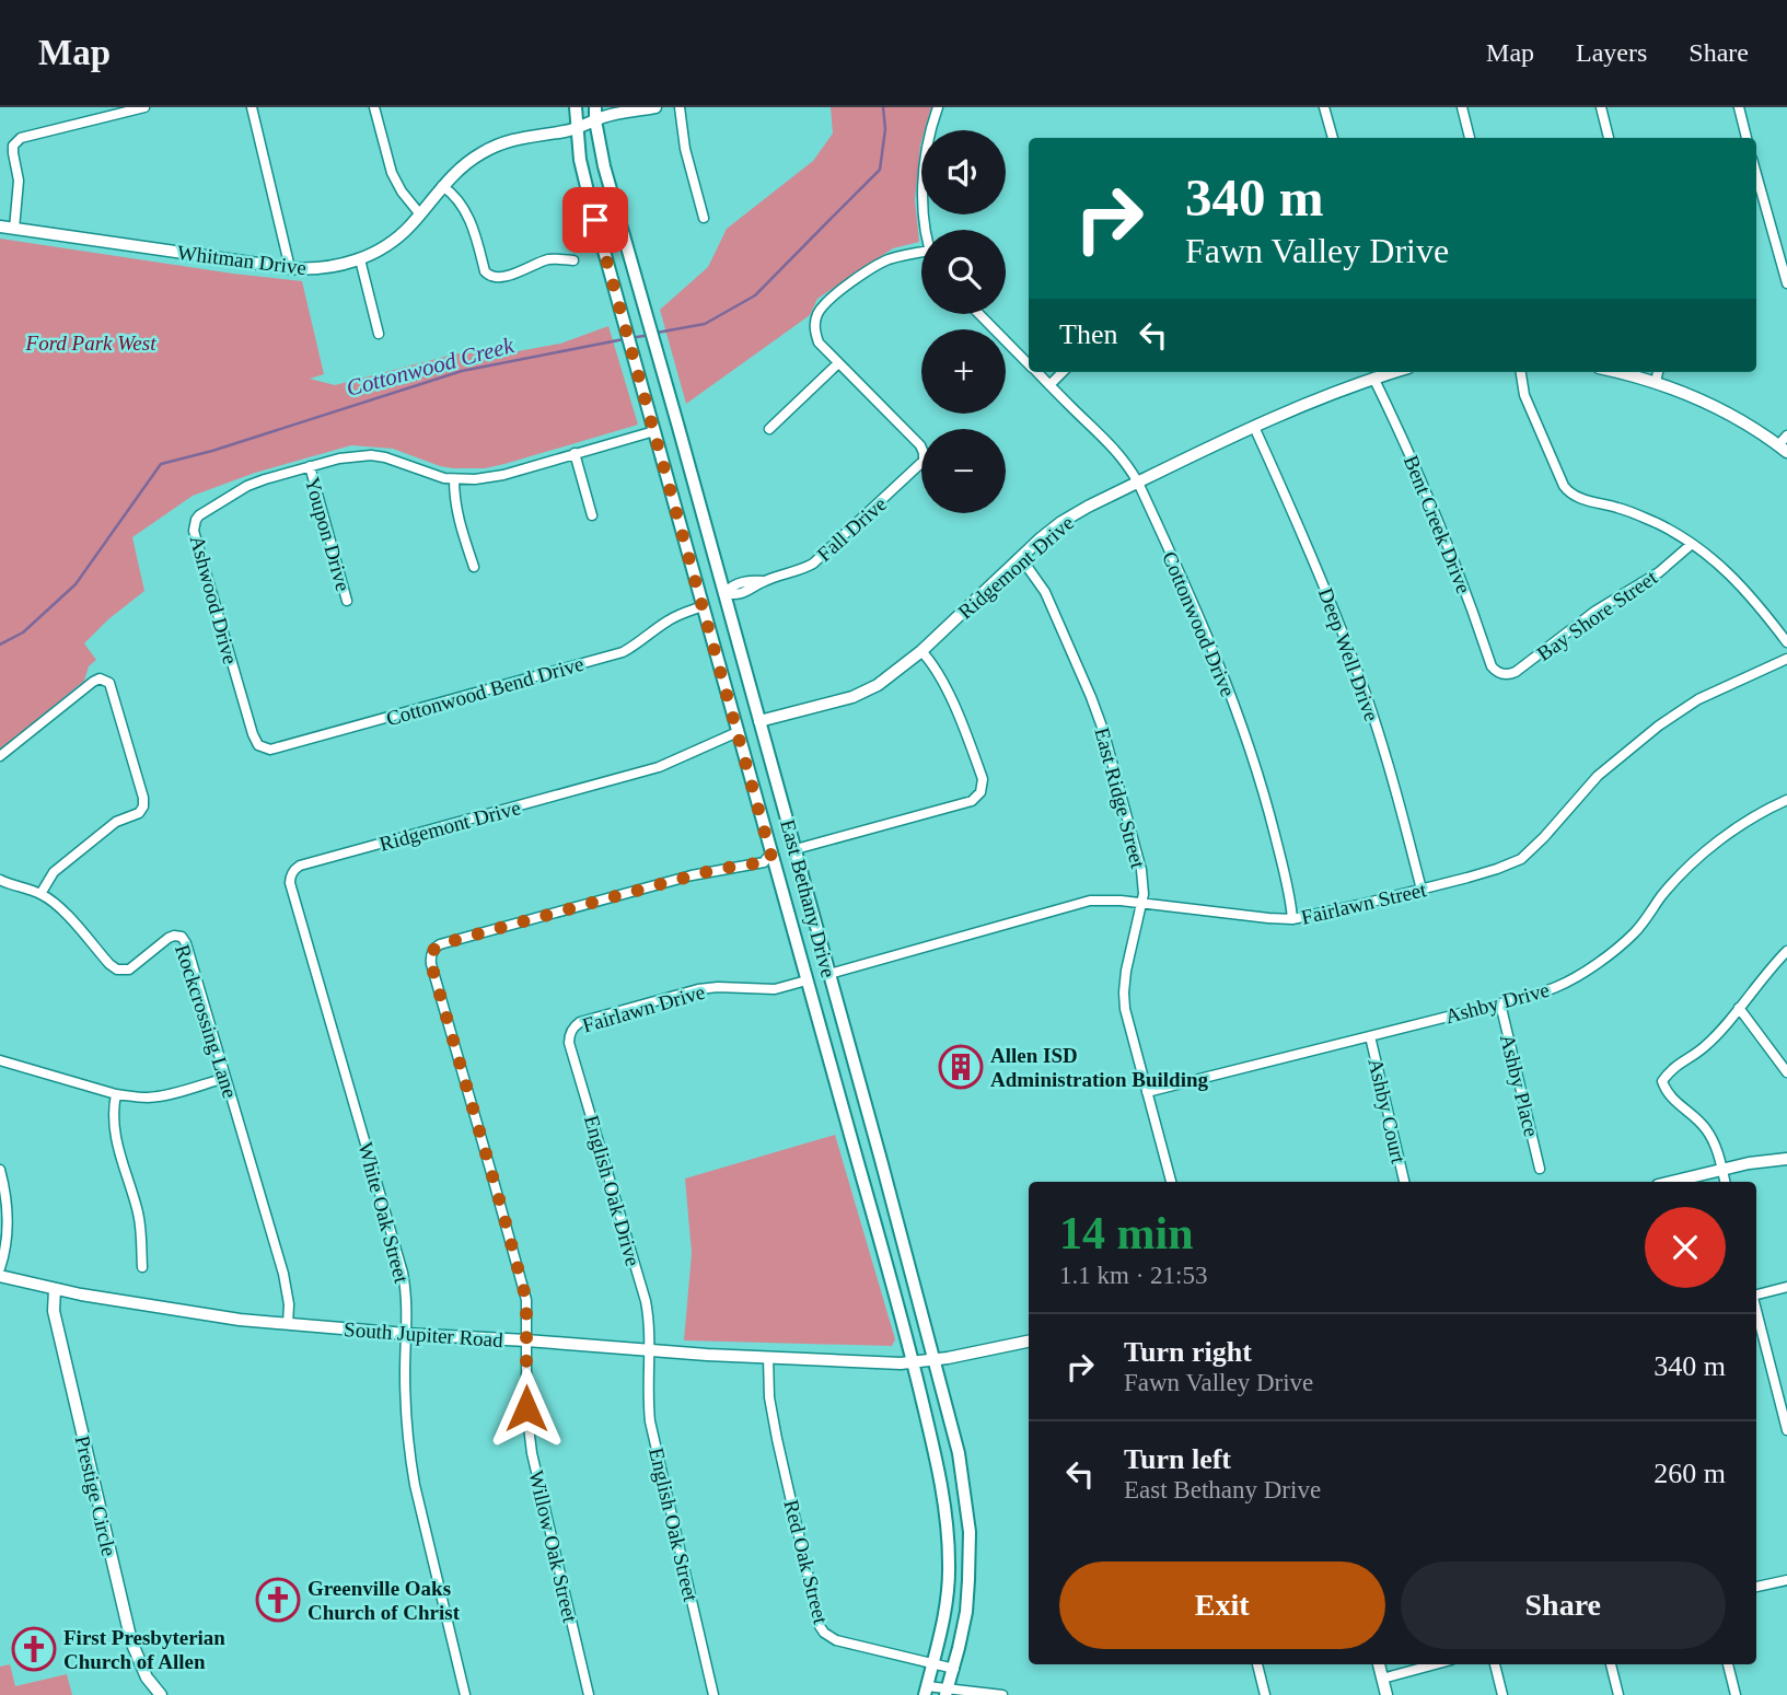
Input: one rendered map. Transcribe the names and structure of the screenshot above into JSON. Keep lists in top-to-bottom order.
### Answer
{
  "streets": {
    "main road": ["East Bethany Drive"],
    "street": [
      "Whitman Drive",
      "Bent Creek Drive",
      "Fall Drive",
      "Youpon Drive",
      "Ridgemont Drive",
      "Ashwood Drive",
      "Bay Shore Street",
      "Cottonwood Drive",
      "Deep Well Drive",
      "Cottonwood Bend Drive",
      "East Ridge Street",
      "Fairlawn Street",
      "Ashby Drive",
      "Fairlawn Drive",
      "Rockcrossing Lane",
      "Ashby Place",
      "Ashby Court",
      "English Oak Drive",
      "White Oak Street",
      "South Jupiter Road",
      "Prestige Circle",
      "English Oak Street",
      "Willow Oak Street",
      "Red Oak Street"
    ]
  },
  "crossings": [
    ["Whitman Drive", "East Bethany Drive"],
    ["Bent Creek Drive", "Ridgemont Drive"],
    ["Bent Creek Drive", "Bay Shore Street"],
    ["Fall Drive", "East Bethany Drive"],
    ["Youpon Drive", "Ashwood Drive"],
    ["Ridgemont Drive", "Cottonwood Drive"],
    ["Ridgemont Drive", "Deep Well Drive"],
    ["Ridgemont Drive", "East Ridge Street"],
    ["Ridgemont Drive", "East Bethany Drive"],
    ["Ridgemont Drive", "White Oak Street"],
    ["Ashwood Drive", "Cottonwood Bend Drive"],
    ["Ashwood Drive", "East Bethany Drive"],
    ["Cottonwood Drive", "Fairlawn Street"],
    ["Deep Well Drive", "Fairlawn Street"],
    ["Cottonwood Bend Drive", "East Bethany Drive"],
    ["East Ridge Street", "Fairlawn Street"],
    ["East Ridge Street", "Ashby Drive"],
    ["East Bethany Drive", "Fairlawn Street"],
    ["East Bethany Drive", "Fairlawn Drive"],
    ["East Bethany Drive", "South Jupiter Road"],
    ["East Bethany Drive", "Willow Oak Street"],
    ["East Bethany Drive", "Red Oak Street"],
    ["Ashby Drive", "Ashby Place"],
    ["Ashby Drive", "Ashby Court"],
    ["Fairlawn Drive", "English Oak Drive"],
    ["Rockcrossing Lane", "South Jupiter Road"],
    ["English Oak Drive", "South Jupiter Road"],
    ["English Oak Drive", "English Oak Street"],
    ["White Oak Street", "South Jupiter Road"],
    ["South Jupiter Road", "Prestige Circle"],
    ["South Jupiter Road", "English Oak Street"],
    ["South Jupiter Road", "Willow Oak Street"],
    ["South Jupiter Road", "Red Oak Street"]
  ],
  "water": ["Cottonwood Creek"],
  "parks": ["Ford Park West"],
  "places": {
    "building": ["Allen ISD Administration Building"],
    "church": ["Greenville Oaks Church of Christ", "First Presbyterian Church of Allen"]
  },
  "page": {
    "header": "Map",
    "nav": ["Map", "Layers", "Share"],
    "map_buttons": ["+", "−"],
    "turn": ["340 m", "Fawn Valley Drive"],
    "then": "Then",
    "heading": ["14 min", "1.1 km · 21:53"],
    "list": [
      {
        "name": "Turn right",
        "note": "Fawn Valley Drive",
        "value": "340 m"
      },
      {
        "name": "Turn left",
        "note": "East Bethany Drive",
        "value": "260 m"
      }
    ],
    "buttons": ["Exit", "Share"]
  }
}
